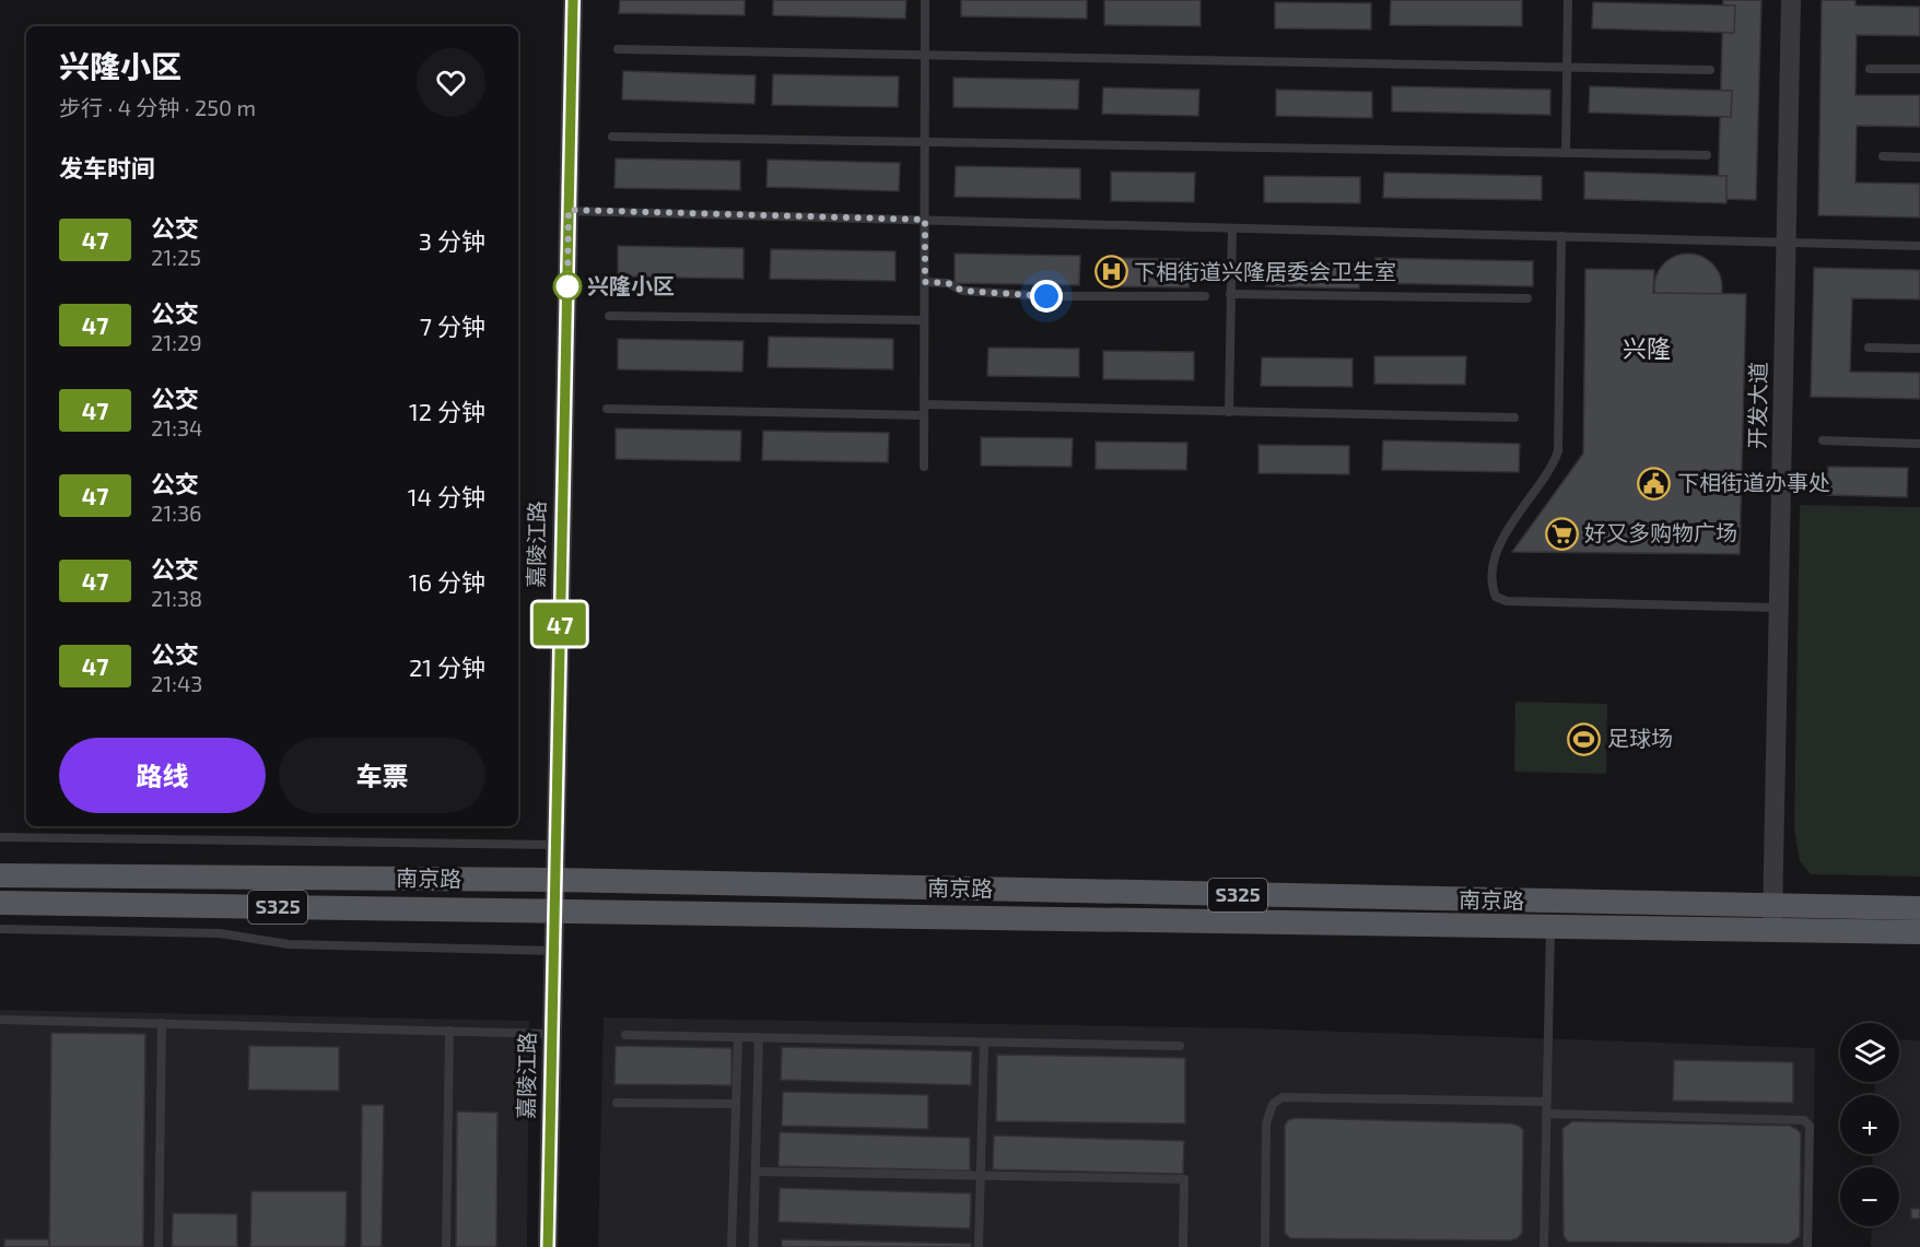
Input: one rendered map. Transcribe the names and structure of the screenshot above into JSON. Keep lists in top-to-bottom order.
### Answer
{
  "streets": {
    "main road": ["南京路", "S325"],
    "street": ["开发大道", "嘉陵江路"]
  },
  "crossings": [
    ["开发大道", "南京路"],
    ["嘉陵江路", "南京路"]
  ],
  "districts": ["兴隆"],
  "places": {
    "hospital": ["下相街道兴隆居委会卫生室"],
    "other": ["兴隆小区"],
    "public building": ["下相街道办事处"],
    "supermarket": ["好又多购物广场"],
    "sports": ["足球场"]
  },
  "lines": ["bus line 47"],
  "page": {
    "on_map": "47",
    "heading": [
      ["兴隆小区", "步行 · 4 分钟 · 250 m"],
      "发车时间"
    ],
    "list": [
      {
        "mark": "47",
        "name": "公交",
        "note": "21:25",
        "value": "3 分钟"
      },
      {
        "mark": "47",
        "name": "公交",
        "note": "21:29",
        "value": "7 分钟"
      },
      {
        "mark": "47",
        "name": "公交",
        "note": "21:34",
        "value": "12 分钟"
      },
      {
        "mark": "47",
        "name": "公交",
        "note": "21:36",
        "value": "14 分钟"
      },
      {
        "mark": "47",
        "name": "公交",
        "note": "21:38",
        "value": "16 分钟"
      },
      {
        "mark": "47",
        "name": "公交",
        "note": "21:43",
        "value": "21 分钟"
      }
    ],
    "buttons": ["路线", "车票"],
    "map_buttons": ["+", "−"]
  }
}
